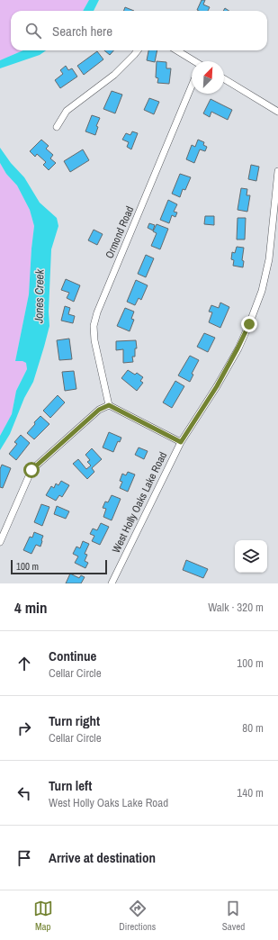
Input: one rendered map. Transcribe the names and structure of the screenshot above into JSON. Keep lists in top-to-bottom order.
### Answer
{
  "streets": {
    "street": ["Ormond Road", "West Holly Oaks Lake Road"]
  },
  "water": ["Jones Creek"],
  "scale_bar": "100 m",
  "north": "top right",
  "page": {
    "search": "Search here",
    "scale": "100 m",
    "heading": ["4 min", "Walk · 320 m"],
    "list": [
      ["Continue", "Cellar Circle", "100 m"],
      ["Turn right", "Cellar Circle", "80 m"],
      ["Turn left", "West Holly Oaks Lake Road", "140 m"],
      "Arrive at destination"
    ],
    "nav": ["Map", "Directions", "Saved"]
  }
}
